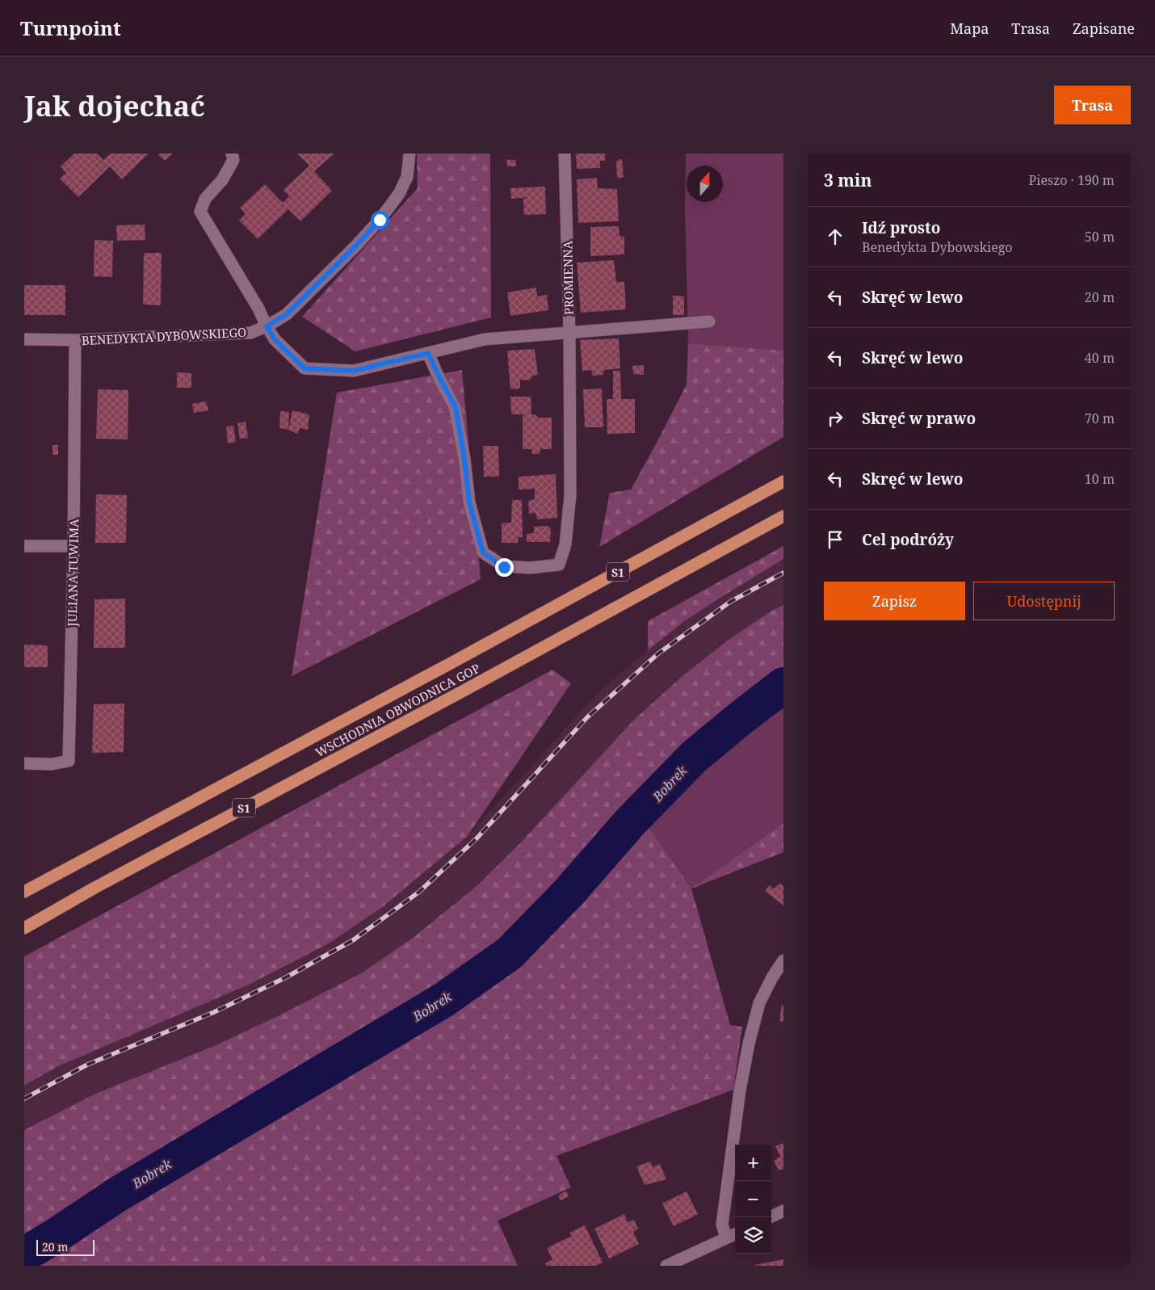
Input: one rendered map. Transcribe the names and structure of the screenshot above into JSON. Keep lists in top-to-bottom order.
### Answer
{
  "streets": {
    "highway": ["S1", "WSCHODNIA OBWODNICA GOP"],
    "street": ["PROMIENNA", "BENEDYKTA DYBOWSKIEGO", "JULIANA TUWIMA"]
  },
  "crossings": [
    ["BENEDYKTA DYBOWSKIEGO", "JULIANA TUWIMA"]
  ],
  "water": ["Bobrek"],
  "scale_bar": "20 m",
  "north": "top",
  "page": {
    "header": "Turnpoint",
    "nav": ["Mapa", "Trasa", "Zapisane"],
    "buttons": [
      "Trasa",
      ["Zapisz", "Udostępnij"]
    ],
    "title": "Jak dojechać",
    "heading": ["3 min", "Pieszo · 190 m"],
    "list": [
      ["Idź prosto", "Benedykta Dybowskiego", "50 m"],
      ["Skręć w lewo", "20 m"],
      ["Skręć w lewo", "40 m"],
      ["Skręć w prawo", "70 m"],
      ["Skręć w lewo", "10 m"],
      "Cel podróży"
    ],
    "map_buttons": ["+", "−"],
    "scale": "20 m"
  }
}
